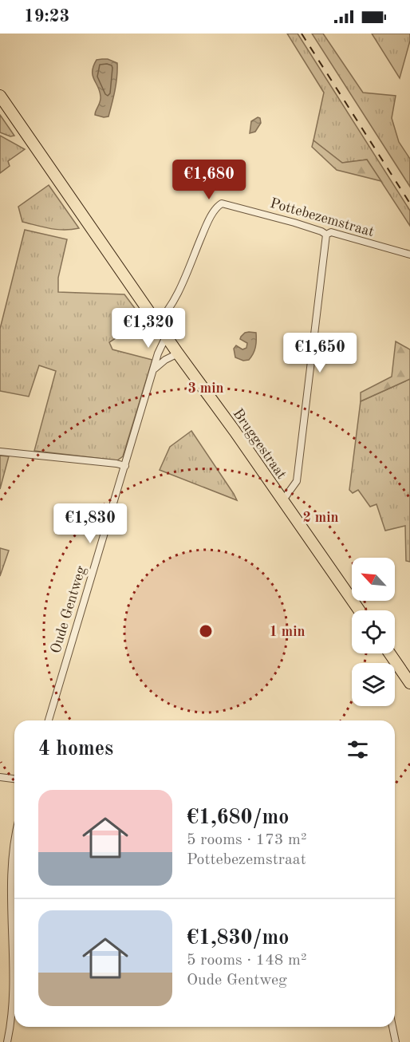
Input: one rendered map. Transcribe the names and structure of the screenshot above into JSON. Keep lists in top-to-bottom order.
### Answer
{
  "streets": {
    "main road": ["Bruggestraat"],
    "street": ["Pottebezemstraat", "Oude Gentweg"]
  },
  "crossings": [
    ["Pottebezemstraat", "Bruggestraat"],
    ["Bruggestraat", "Oude Gentweg"]
  ],
  "north": "top left",
  "page": {
    "status": "19:23",
    "price": [
      "€1,680",
      "€1,320",
      "€1,650",
      "€1,830"
    ],
    "heading": "4 homes",
    "list": [
      {
        "name": "€1,680/mo",
        "note": "5 rooms · 173 m² · Pottebezemstraat"
      },
      {
        "name": "€1,830/mo",
        "note": "5 rooms · 148 m² · Oude Gentweg"
      }
    ]
  },
  "rings": ["3 min", "2 min", "1 min"]
}
